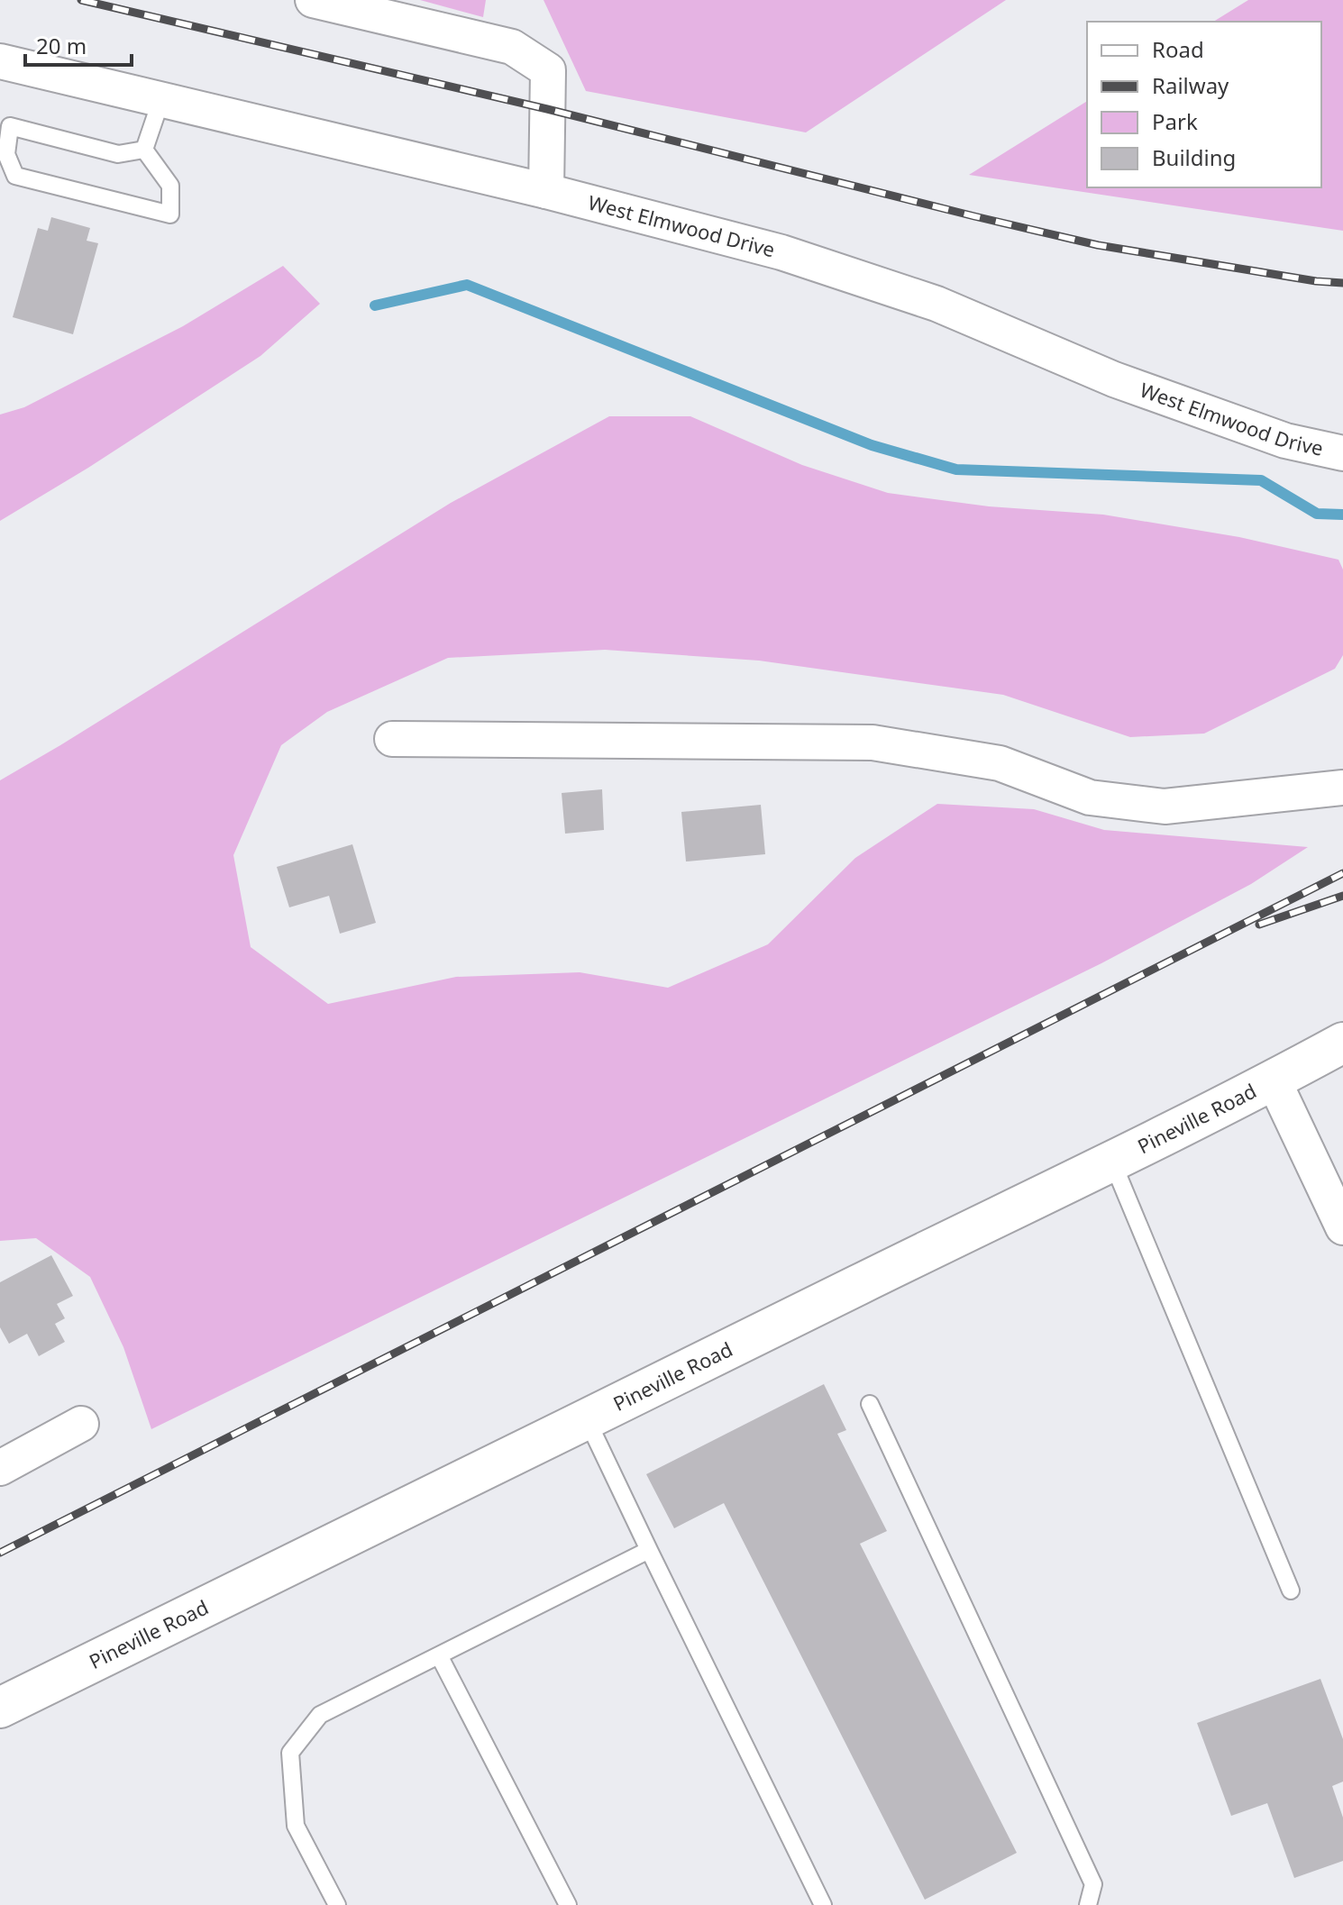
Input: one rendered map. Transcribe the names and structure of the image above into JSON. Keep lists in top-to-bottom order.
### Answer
{
  "streets": {
    "main road": ["Pineville Road"],
    "street": ["West Elmwood Drive"]
  },
  "legend": [
    "Road",
    "Railway",
    "Park",
    "Building"
  ],
  "scale_bar": "20 m"
}
